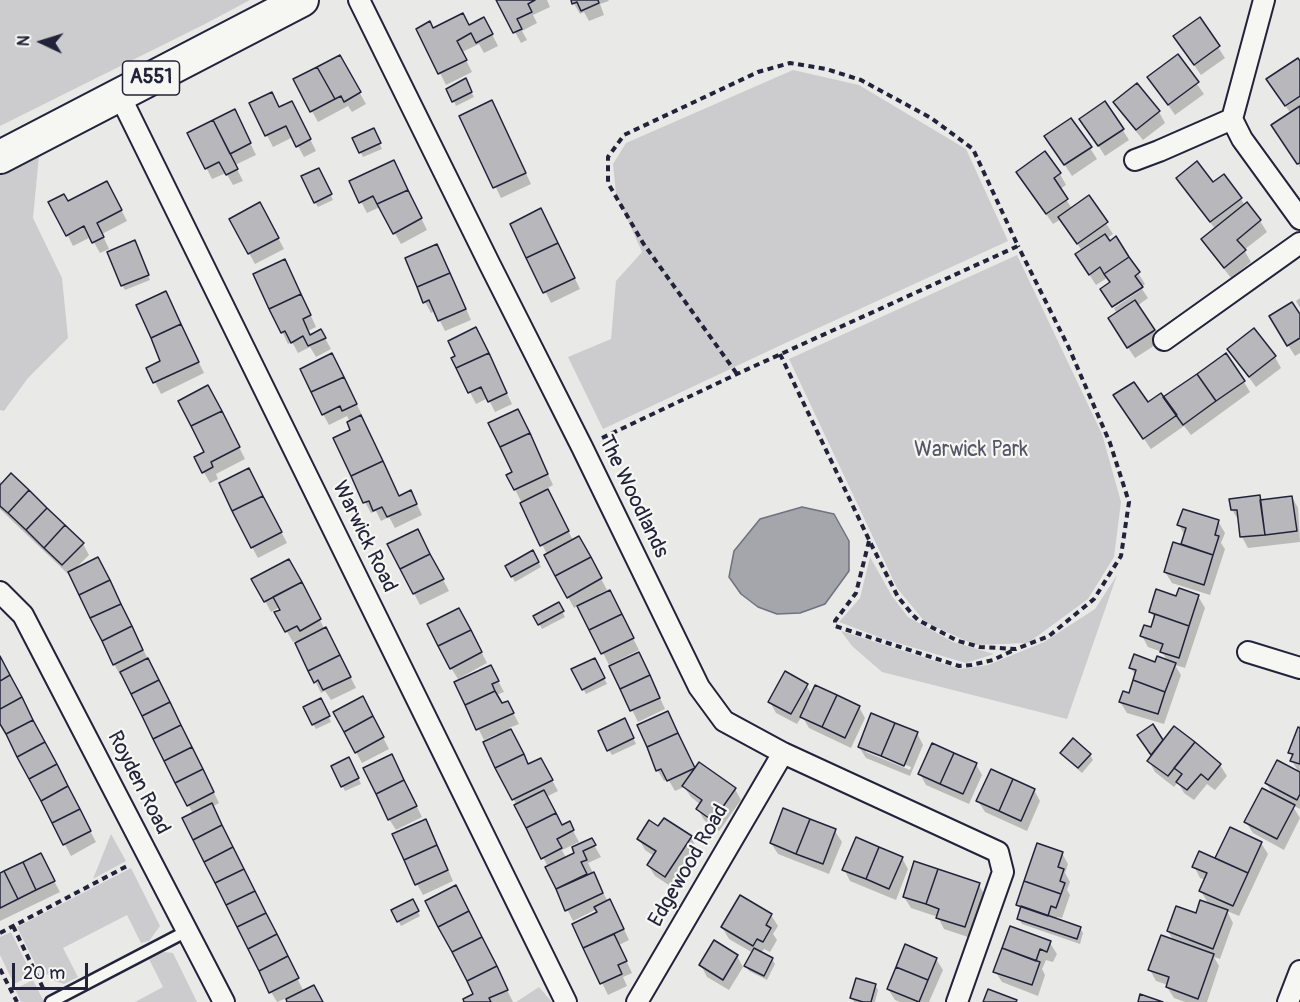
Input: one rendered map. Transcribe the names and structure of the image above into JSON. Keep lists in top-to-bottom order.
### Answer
{
  "streets": {
    "main road": ["A551"],
    "street": [
      "The Woodlands",
      "Warwick Road",
      "Royden Road",
      "Edgewood Road"
    ]
  },
  "crossings": [
    ["A551", "Warwick Road"],
    ["The Woodlands", "Edgewood Road"]
  ],
  "parks": ["Warwick Park"],
  "scale_bar": "20 m",
  "north": "left"
}
